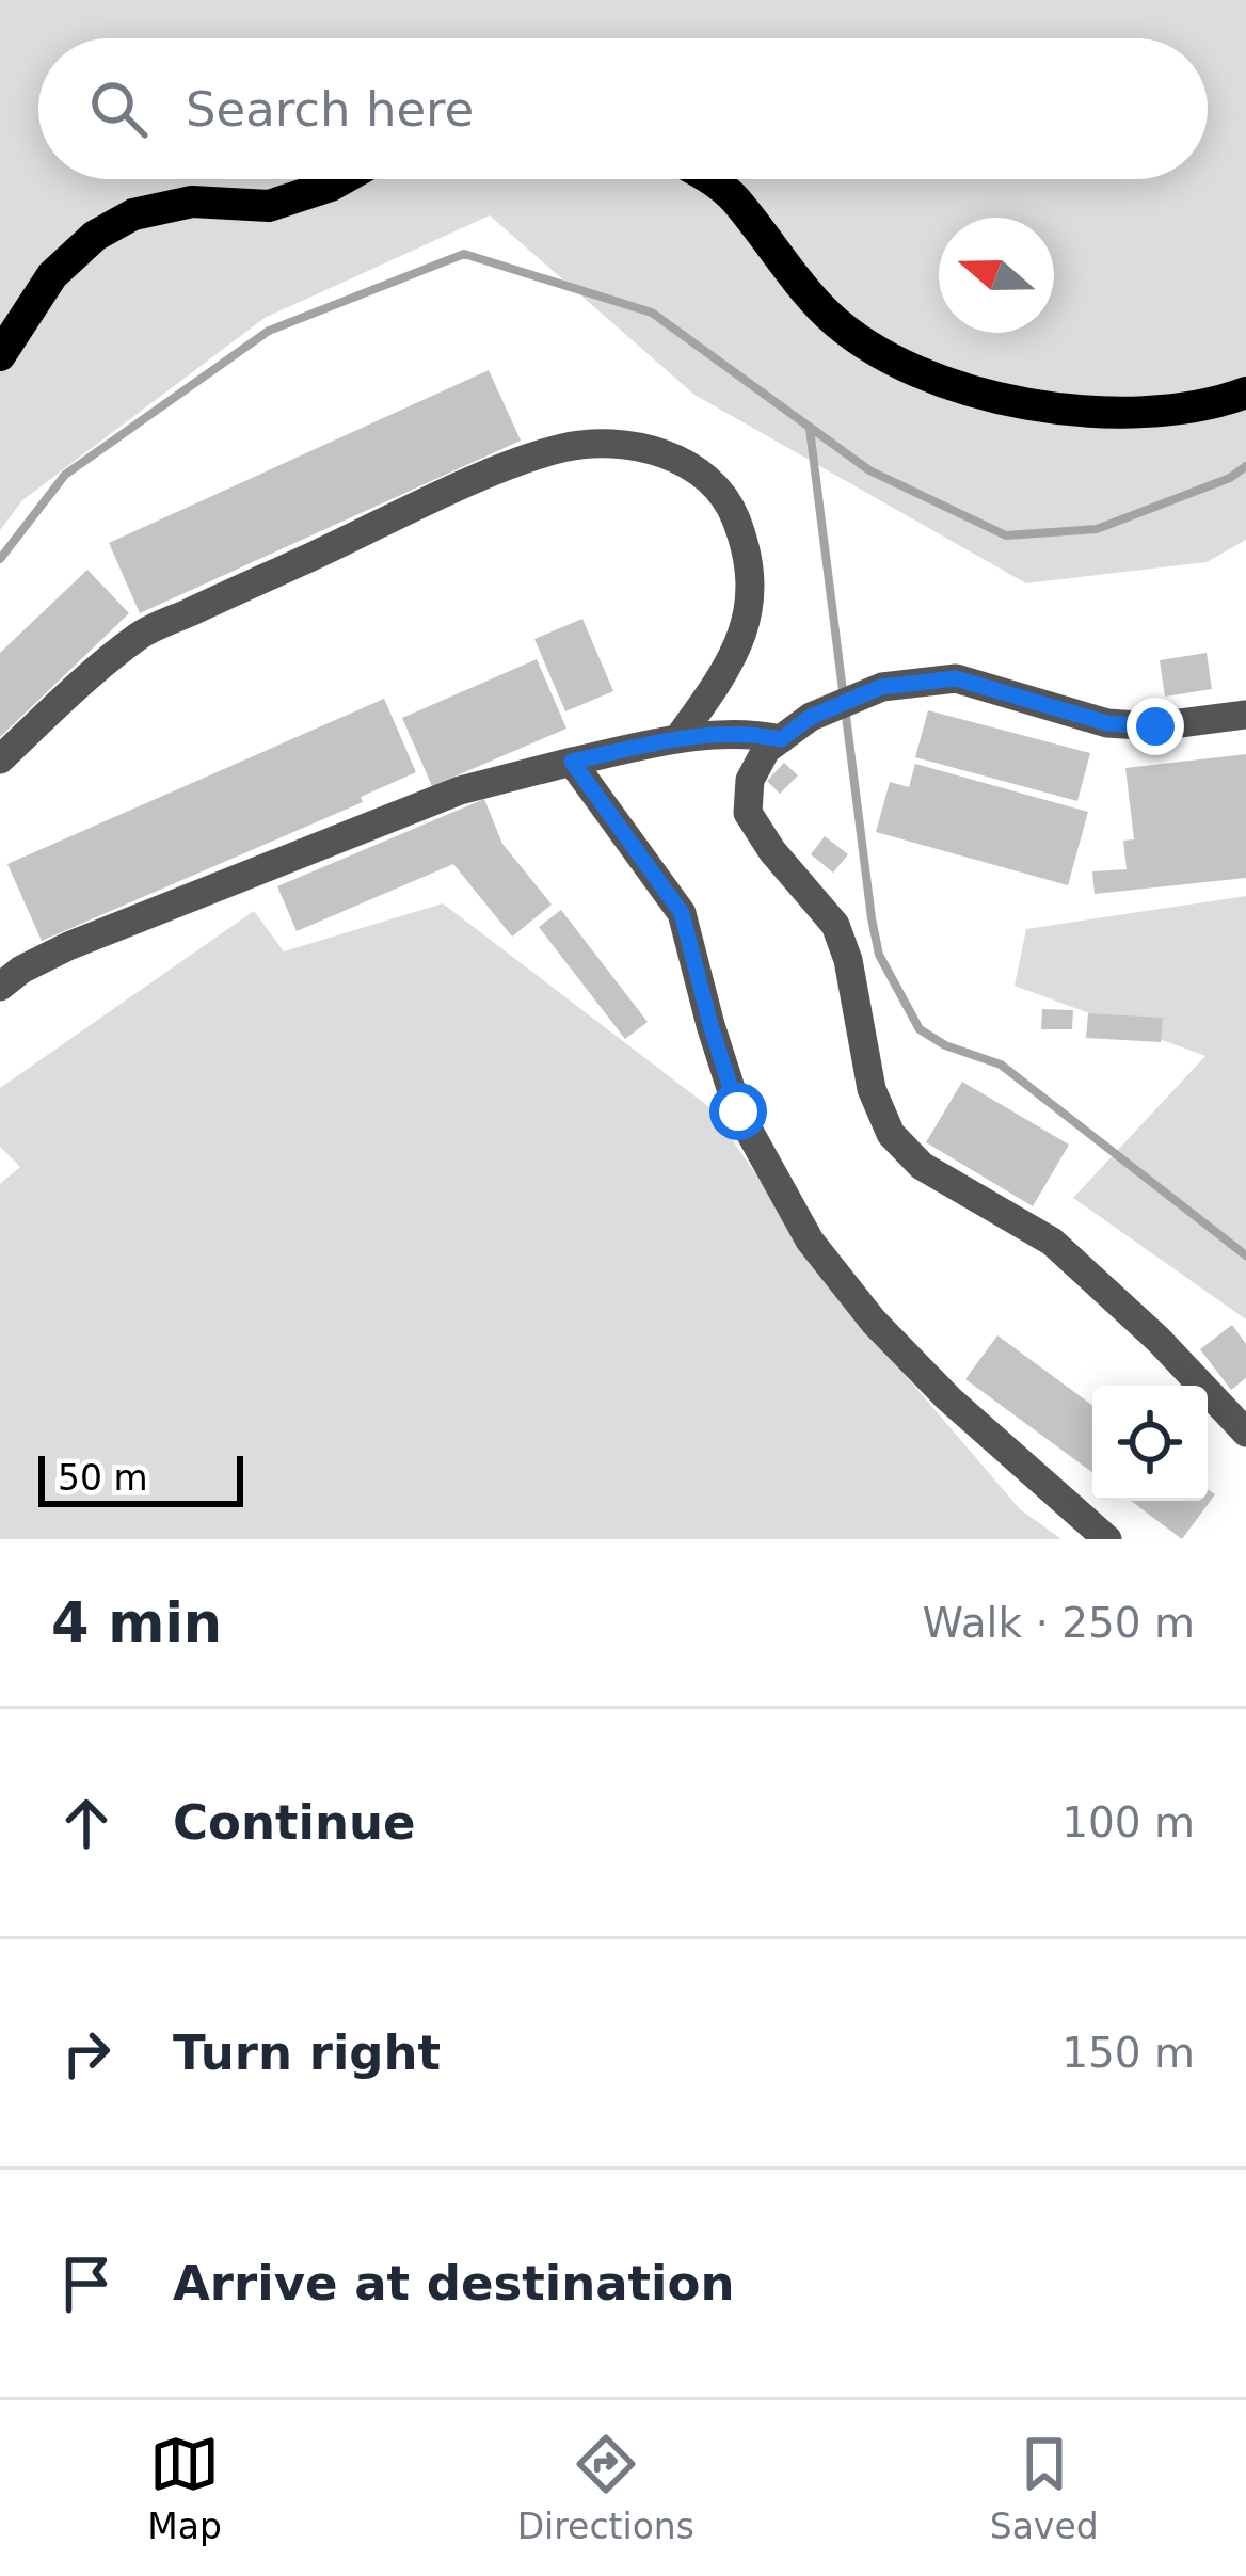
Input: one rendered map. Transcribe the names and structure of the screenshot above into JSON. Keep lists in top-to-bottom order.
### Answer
{
  "scale_bar": "50 m",
  "north": "left",
  "page": {
    "search": "Search here",
    "scale": "50 m",
    "heading": ["4 min", "Walk · 250 m"],
    "list": [
      ["Continue", "100 m"],
      ["Turn right", "150 m"],
      "Arrive at destination"
    ],
    "nav": ["Map", "Directions", "Saved"]
  }
}
